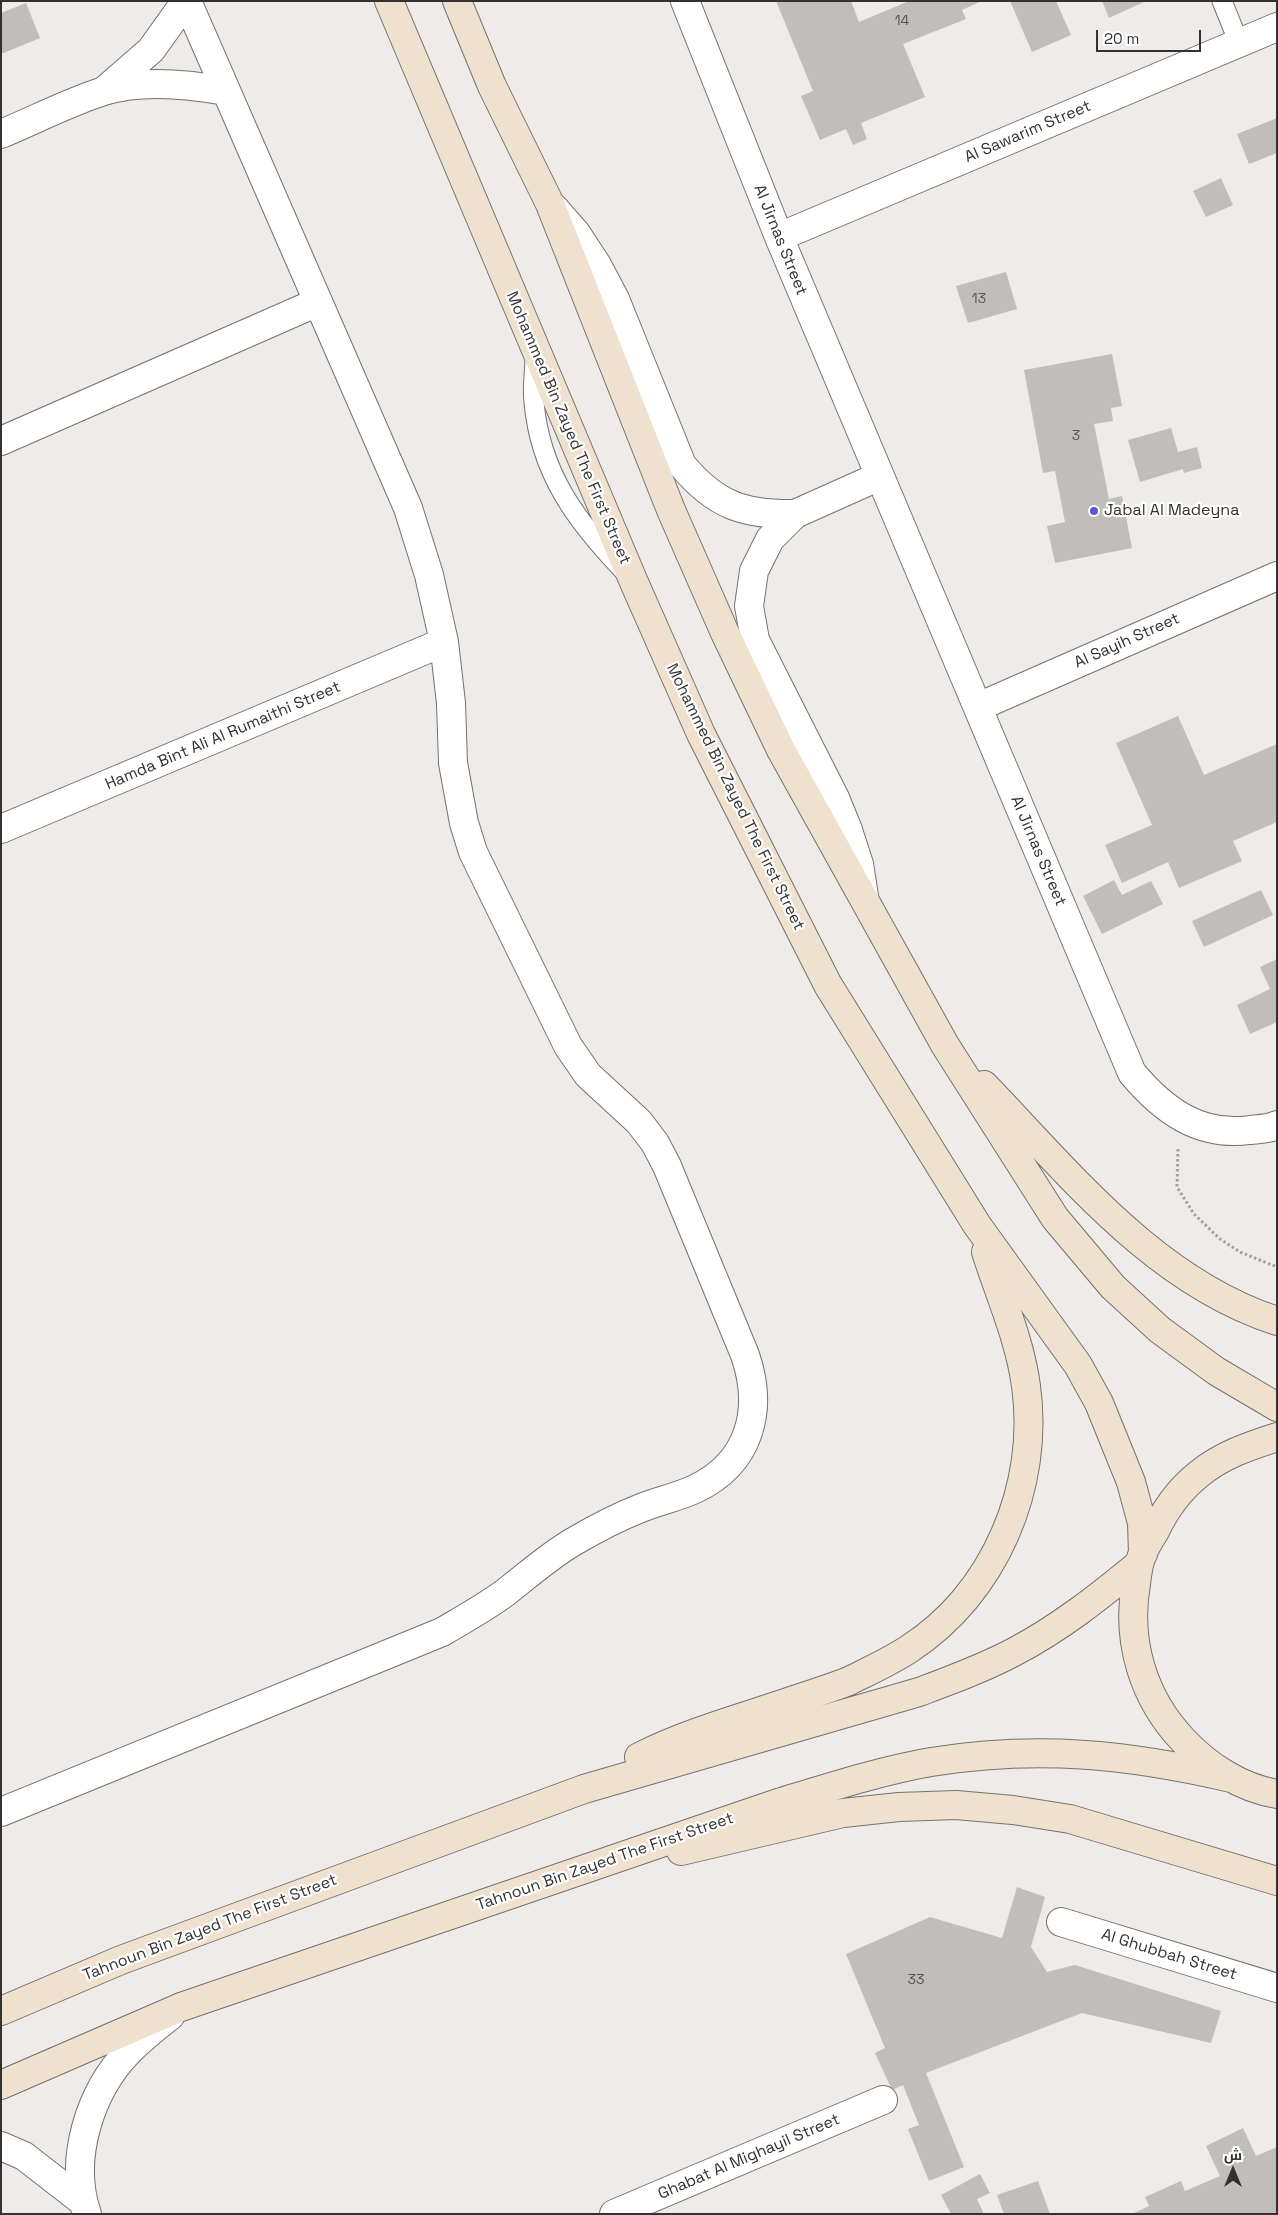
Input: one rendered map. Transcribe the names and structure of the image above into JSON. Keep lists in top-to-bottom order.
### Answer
{
  "streets": {
    "main road": ["Mohammed Bin Zayed The First Street", "Tahnoun Bin Zayed The First Street"],
    "street": [
      "Al Sawarim Street",
      "Al Jirnas Street",
      "Al Sayih Street",
      "Hamda Bint Ali Al Rumaithi Street",
      "Al Ghubbah Street",
      "Ghabat Al Mighayil Street"
    ]
  },
  "crossings": [
    ["Al Sawarim Street", "Al Jirnas Street"],
    ["Al Jirnas Street", "Al Sayih Street"],
    ["Mohammed Bin Zayed The First Street", "Tahnoun Bin Zayed The First Street"]
  ],
  "places": ["Jabal Al Madeyna"],
  "house_numbers": [
    "14",
    "13",
    "3",
    "33"
  ],
  "scale_bar": "20 m",
  "north": "top"
}
